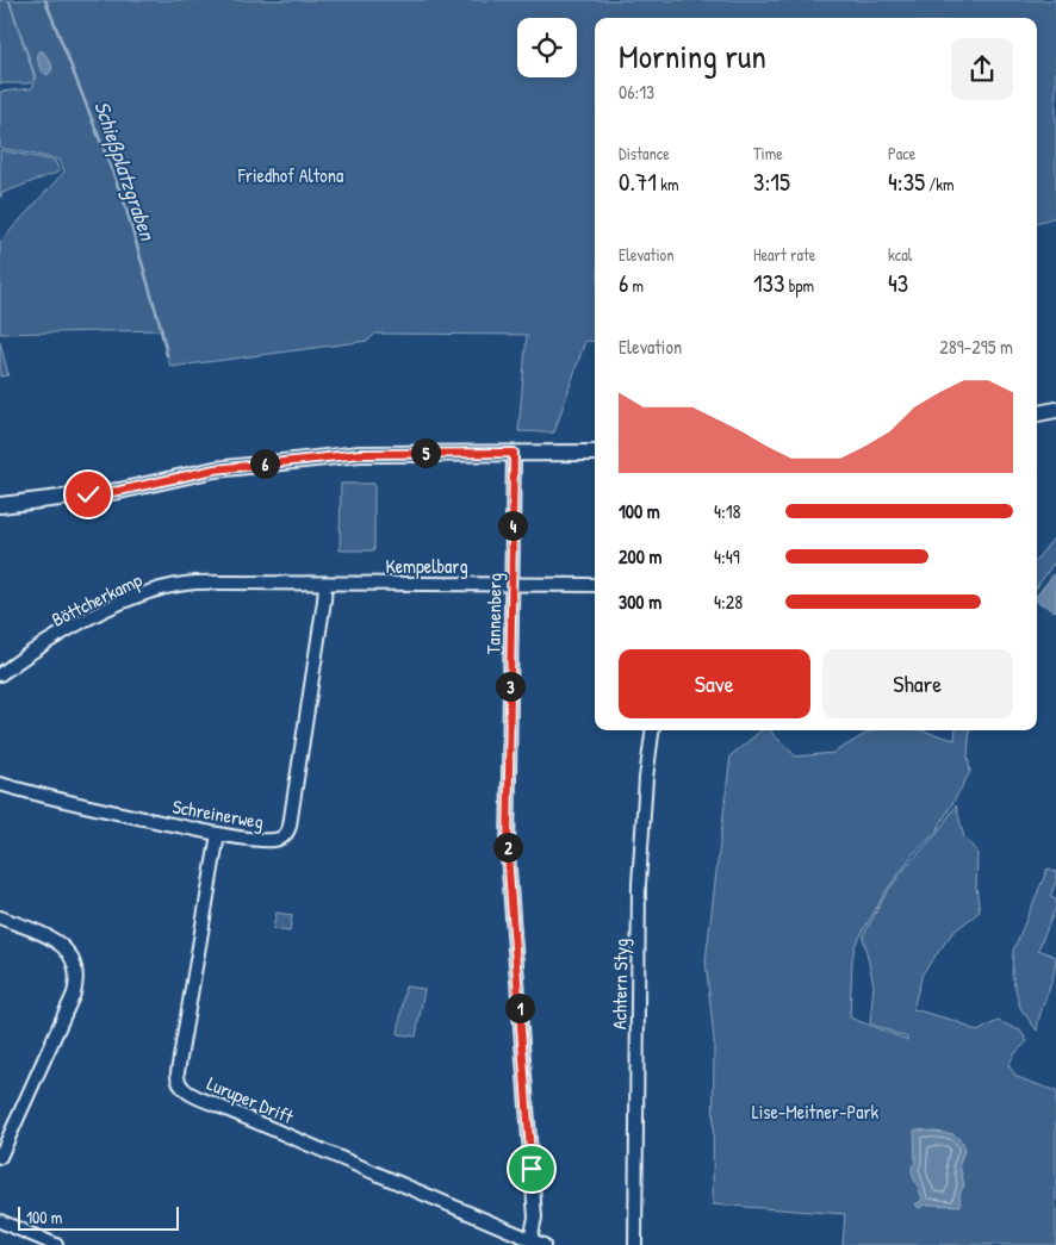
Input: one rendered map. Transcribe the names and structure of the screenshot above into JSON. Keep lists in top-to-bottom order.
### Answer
{
  "streets": {
    "street": [
      "Kempelbarg",
      "Böttcherkamp",
      "Tannenberg",
      "Schreinerweg",
      "Achtern Styg",
      "Luruper Drift"
    ]
  },
  "crossings": [
    ["Kempelbarg", "Böttcherkamp"],
    ["Kempelbarg", "Tannenberg"],
    ["Kempelbarg", "Schreinerweg"],
    ["Böttcherkamp", "Schreinerweg"],
    ["Tannenberg", "Luruper Drift"],
    ["Schreinerweg", "Luruper Drift"]
  ],
  "water": ["Schießplatzgraben"],
  "parks": ["Friedhof Altona", "Lise-Meitner-Park"],
  "scale_bar": "100 m",
  "page": {
    "heading": ["Morning run", "06:13"],
    "stats": [
      ["Distance", "0.71 km"],
      ["Time", "3:15"],
      ["Pace", "4:35 /km"],
      ["Elevation", "6 m"],
      ["Heart rate", "133 bpm"],
      ["kcal", "43"]
    ],
    "chart": ["Elevation", "289–295 m"],
    "pins": [
      "5",
      "6",
      "4",
      "3",
      "2",
      "1"
    ],
    "list": [
      {
        "name": "100 m",
        "note": "4:18"
      },
      {
        "name": "200 m",
        "note": "4:49"
      },
      {
        "name": "300 m",
        "note": "4:28"
      }
    ],
    "buttons": ["Save", "Share"],
    "scale": "100 m"
  }
}
